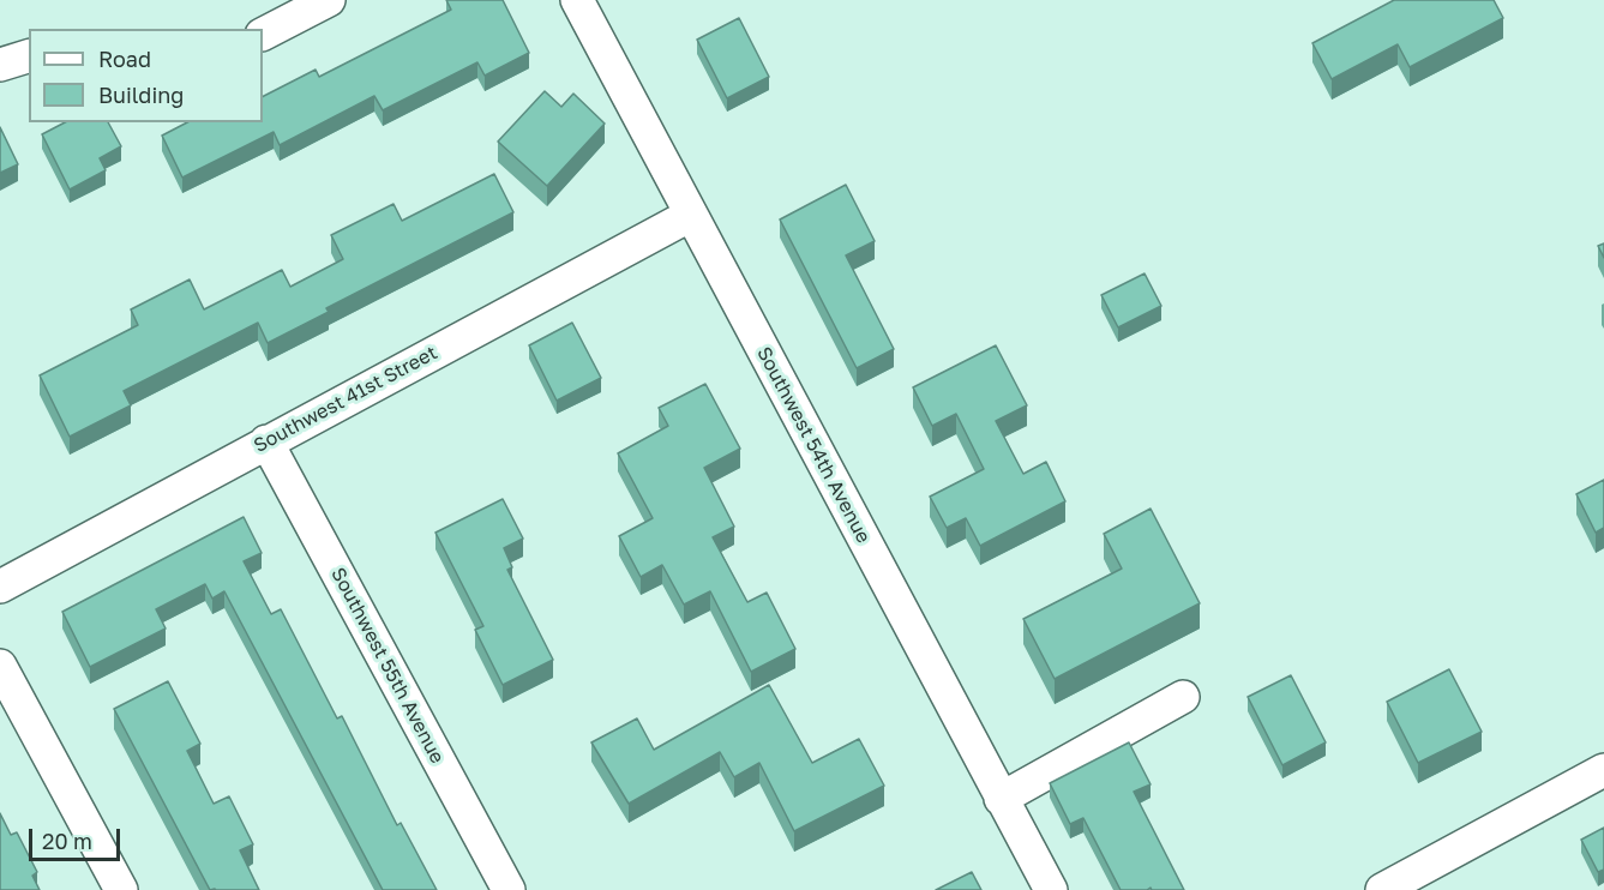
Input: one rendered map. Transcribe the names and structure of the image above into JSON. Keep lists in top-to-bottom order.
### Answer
{
  "streets": {
    "street": ["Southwest 41st Street", "Southwest 54th Avenue", "Southwest 55th Avenue"]
  },
  "crossings": [
    ["Southwest 41st Street", "Southwest 54th Avenue"],
    ["Southwest 41st Street", "Southwest 55th Avenue"]
  ],
  "legend": ["Road", "Building"],
  "scale_bar": "20 m"
}
